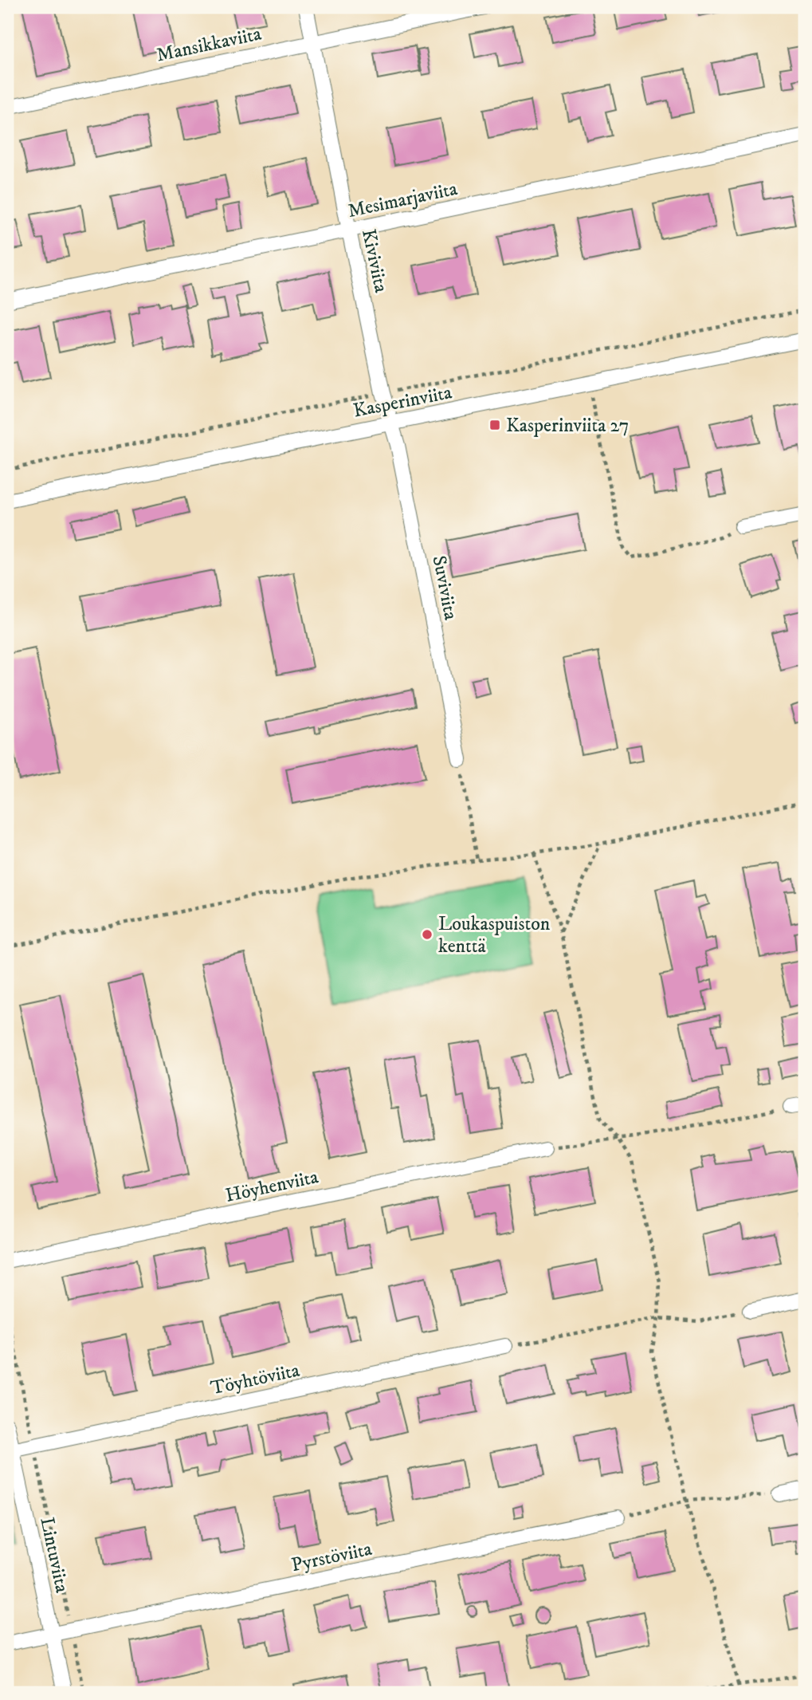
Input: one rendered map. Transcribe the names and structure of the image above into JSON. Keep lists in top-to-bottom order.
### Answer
{
  "streets": {
    "street": [
      "Mansikkaviita",
      "Mesimarjaviita",
      "Kiviviita",
      "Kasperinviita",
      "Suviviita",
      "Höyhenviita",
      "Töyhtöviita",
      "Lintuviita",
      "Pyrstöviita"
    ]
  },
  "crossings": [
    ["Mansikkaviita", "Kiviviita"],
    ["Mesimarjaviita", "Kiviviita"],
    ["Kiviviita", "Kasperinviita"],
    ["Kiviviita", "Suviviita"],
    ["Kasperinviita", "Suviviita"],
    ["Töyhtöviita", "Lintuviita"],
    ["Lintuviita", "Pyrstöviita"]
  ],
  "places": {
    "transit": ["Kasperinviita 27"],
    "other": ["Loukaspuiston kenttä"]
  }
}
